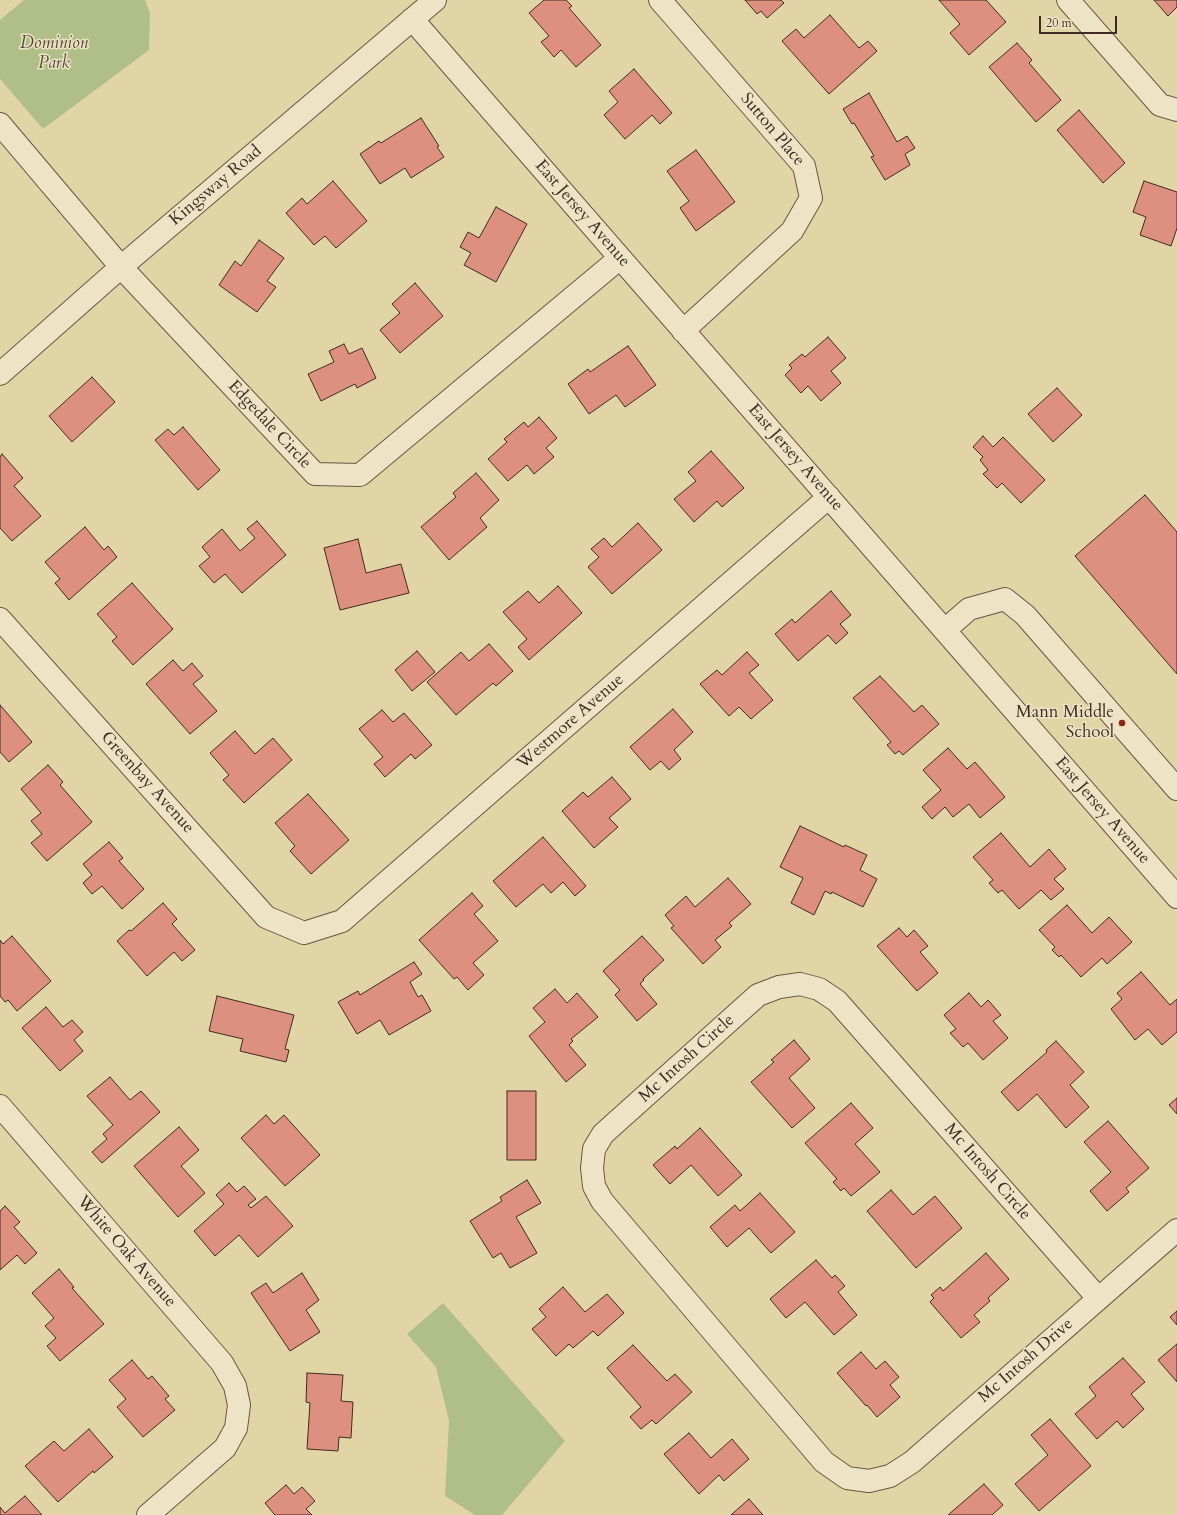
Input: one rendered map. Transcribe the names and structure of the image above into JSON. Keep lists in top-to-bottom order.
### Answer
{
  "streets": {
    "street": [
      "Sutton Place",
      "Kingsway Road",
      "East Jersey Avenue",
      "Edgedale Circle",
      "Westmore Avenue",
      "Greenbay Avenue",
      "Mc Intosh Circle",
      "White Oak Avenue",
      "Mc Intosh Drive"
    ]
  },
  "crossings": [
    ["Sutton Place", "East Jersey Avenue"],
    ["Kingsway Road", "East Jersey Avenue"],
    ["Kingsway Road", "Edgedale Circle"],
    ["East Jersey Avenue", "Edgedale Circle"],
    ["East Jersey Avenue", "Westmore Avenue"],
    ["Westmore Avenue", "Greenbay Avenue"],
    ["Mc Intosh Circle", "Mc Intosh Drive"]
  ],
  "parks": ["Dominion Park"],
  "places": ["Mann Middle School"],
  "scale_bar": "20 m"
}
